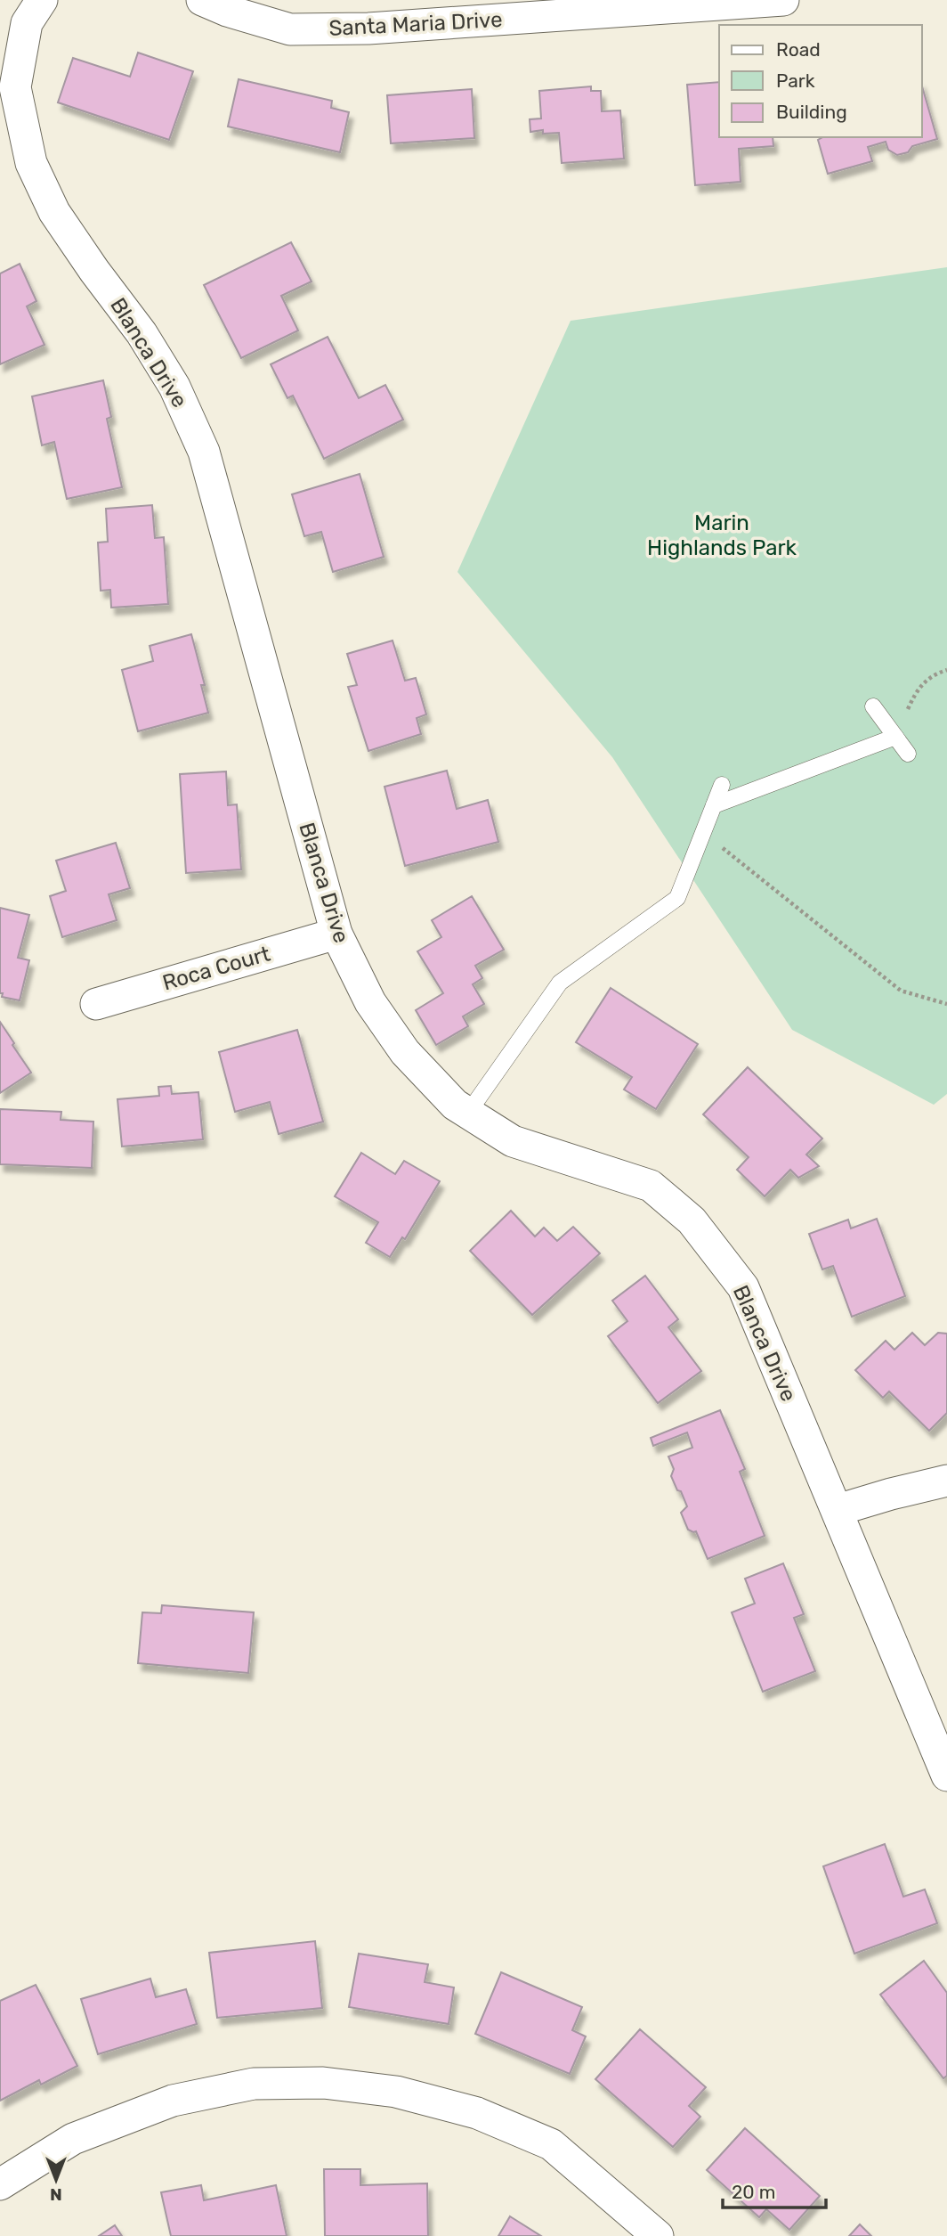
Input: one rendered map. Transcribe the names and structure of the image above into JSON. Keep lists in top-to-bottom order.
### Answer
{
  "streets": {
    "street": ["Santa Maria Drive", "Blanca Drive", "Roca Court"]
  },
  "crossings": [
    ["Blanca Drive", "Roca Court"]
  ],
  "parks": ["Marin Highlands Park"],
  "legend": ["Road", "Park", "Building"],
  "scale_bar": "20 m",
  "north": "bottom"
}
